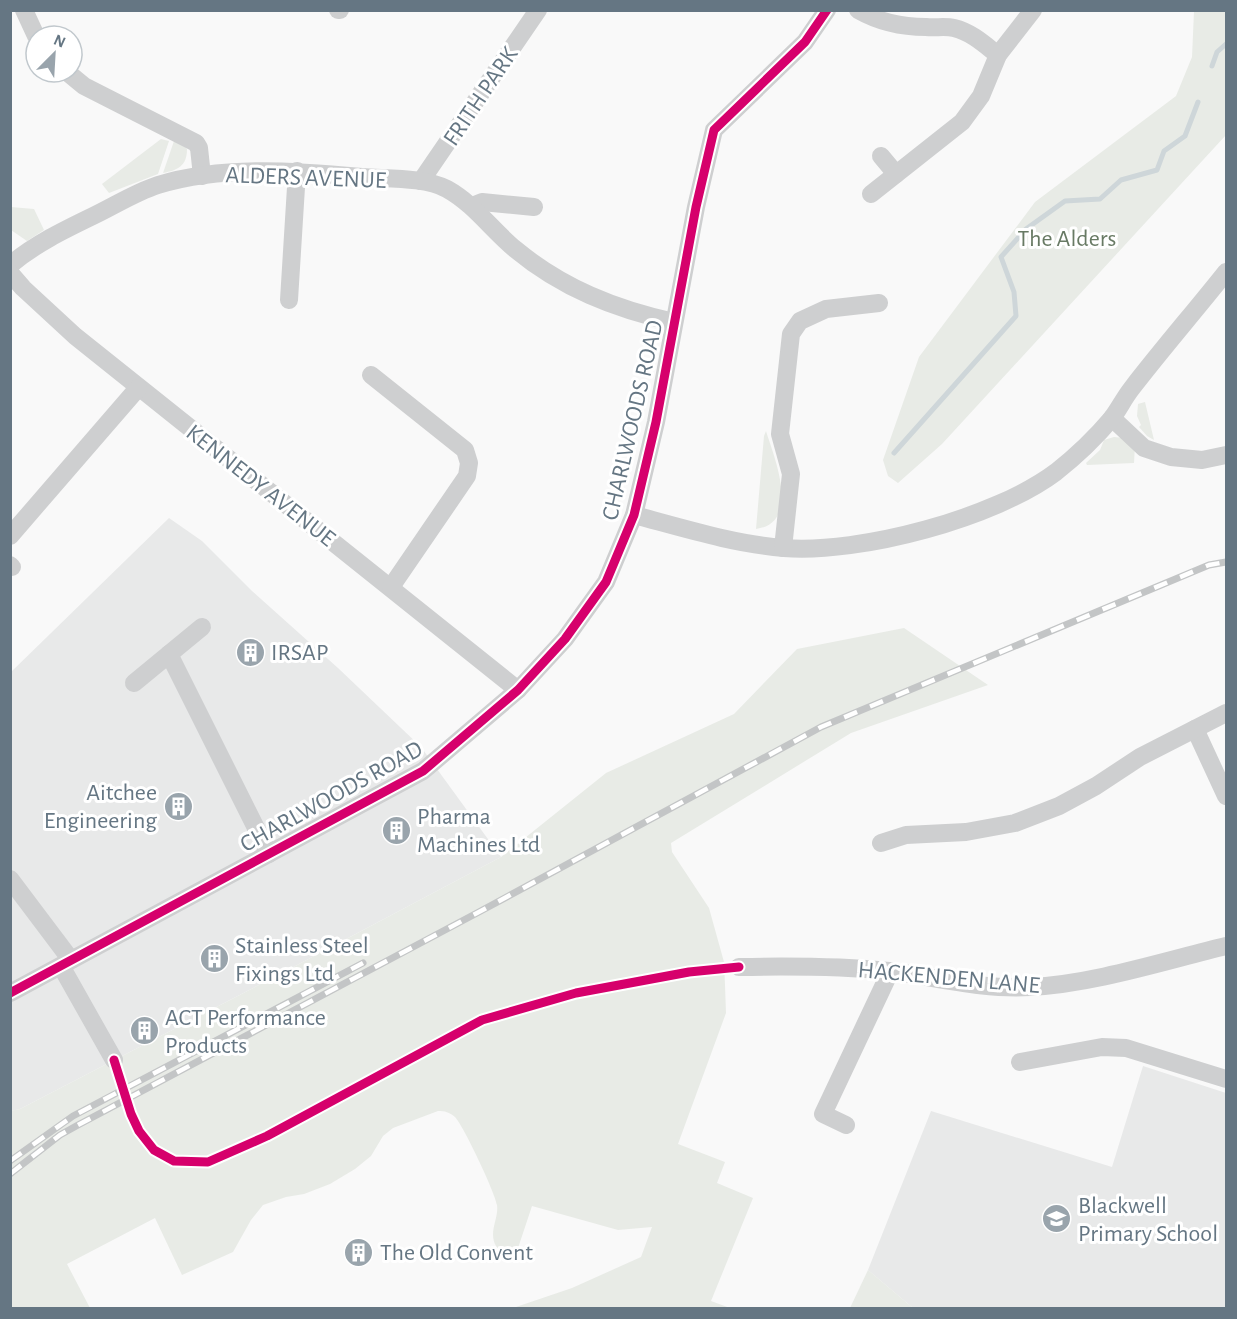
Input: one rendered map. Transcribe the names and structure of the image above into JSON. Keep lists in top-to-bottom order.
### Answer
{
  "streets": {
    "street": [
      "FRITH PARK",
      "ALDERS AVENUE",
      "CHARLWOODS ROAD",
      "KENNEDY AVENUE",
      "HACKENDEN LANE"
    ]
  },
  "crossings": [
    ["FRITH PARK", "ALDERS AVENUE"],
    ["ALDERS AVENUE", "CHARLWOODS ROAD"],
    ["CHARLWOODS ROAD", "KENNEDY AVENUE"]
  ],
  "parks": ["The Alders"],
  "places": {
    "building": [
      "IRSAP",
      "Aitchee Engineering",
      "Pharma Machines Ltd",
      "Stainless Steel Fixings Ltd",
      "ACT Performance Products",
      "The Old Convent"
    ],
    "school or university": ["Blackwell Primary School"]
  },
  "north": "top right"
}
